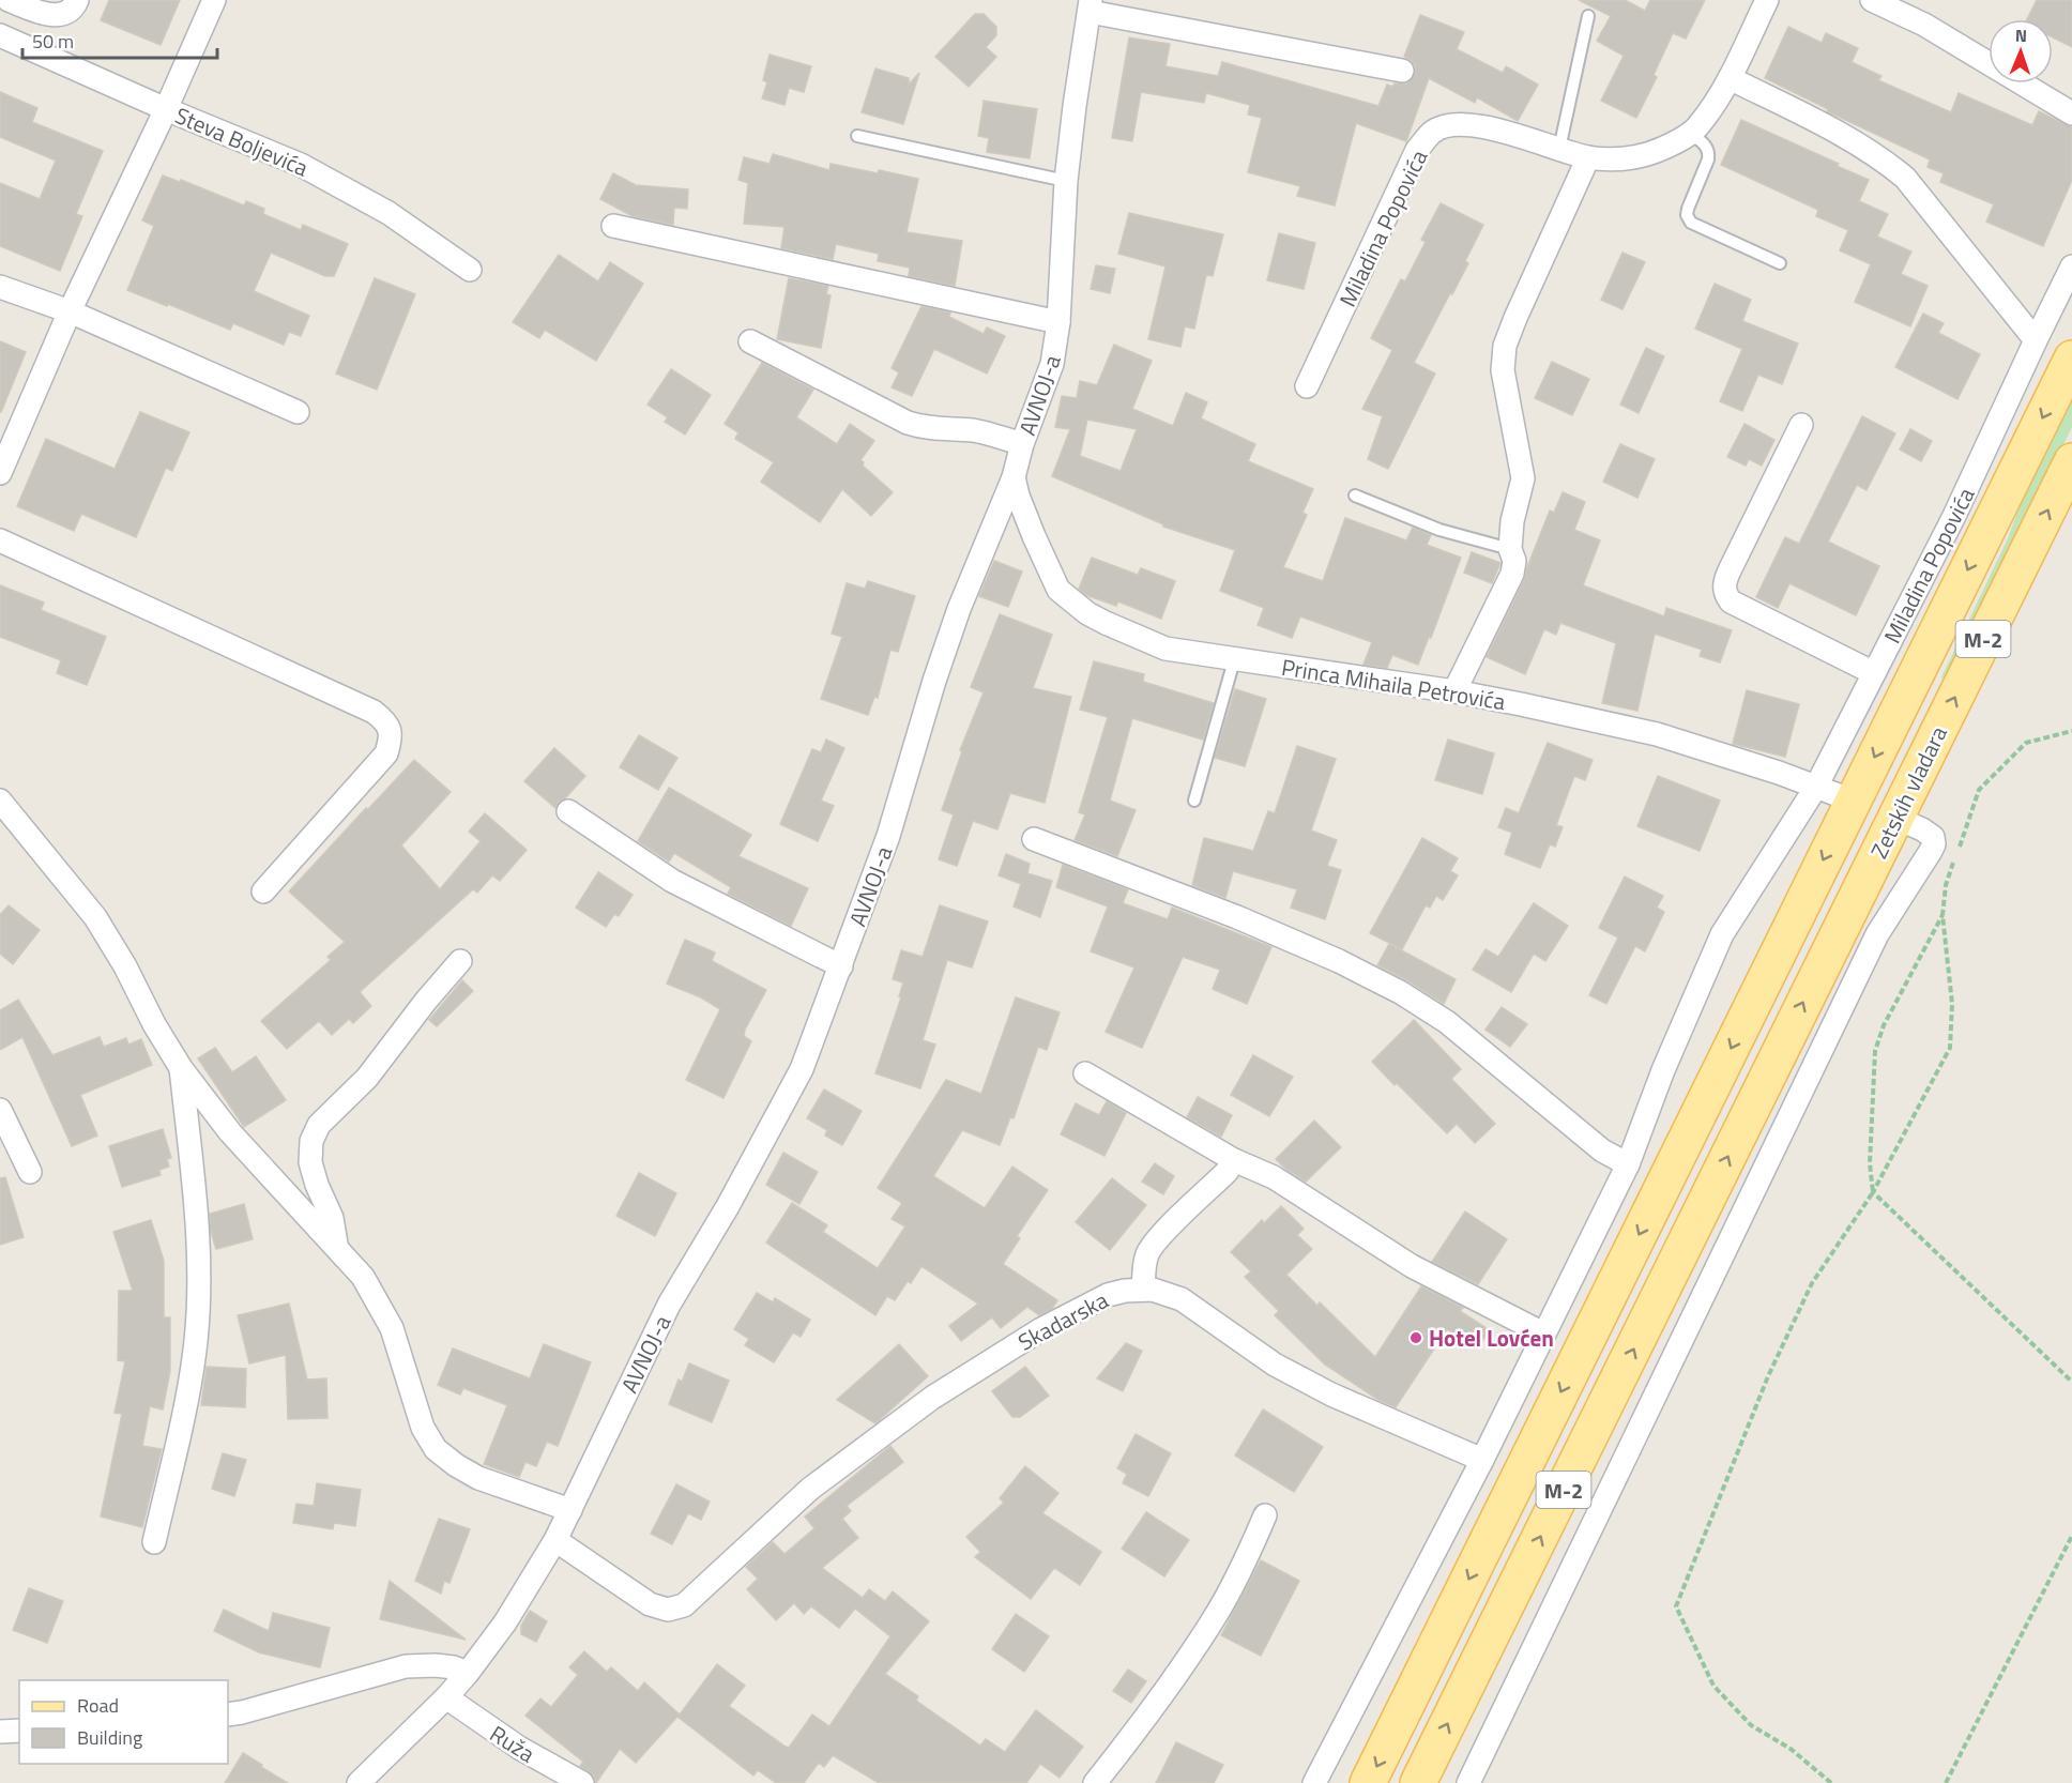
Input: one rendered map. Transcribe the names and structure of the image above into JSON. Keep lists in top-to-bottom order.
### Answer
{
  "streets": {
    "main road": ["M-2", "Zetskih vladara"],
    "street": [
      "Steva Boljevića",
      "Miladina Popovića",
      "AVNOJ-a",
      "Princa Mihaila Petrovića",
      "Skadarska",
      "Ruža"
    ]
  },
  "crossings": [
    ["Miladina Popovića", "Princa Mihaila Petrovića"],
    ["Miladina Popovića", "Skadarska"],
    ["AVNOJ-a", "Princa Mihaila Petrovića"],
    ["AVNOJ-a", "Skadarska"],
    ["AVNOJ-a", "Ruža"],
    ["M-2", "Princa Mihaila Petrovića"],
    ["M-2", "Zetskih vladara"],
    ["Princa Mihaila Petrovića", "Zetskih vladara"]
  ],
  "places": ["Hotel Lovćen"],
  "legend": ["Road", "Building"],
  "scale_bar": "50 m",
  "north": "top"
}
